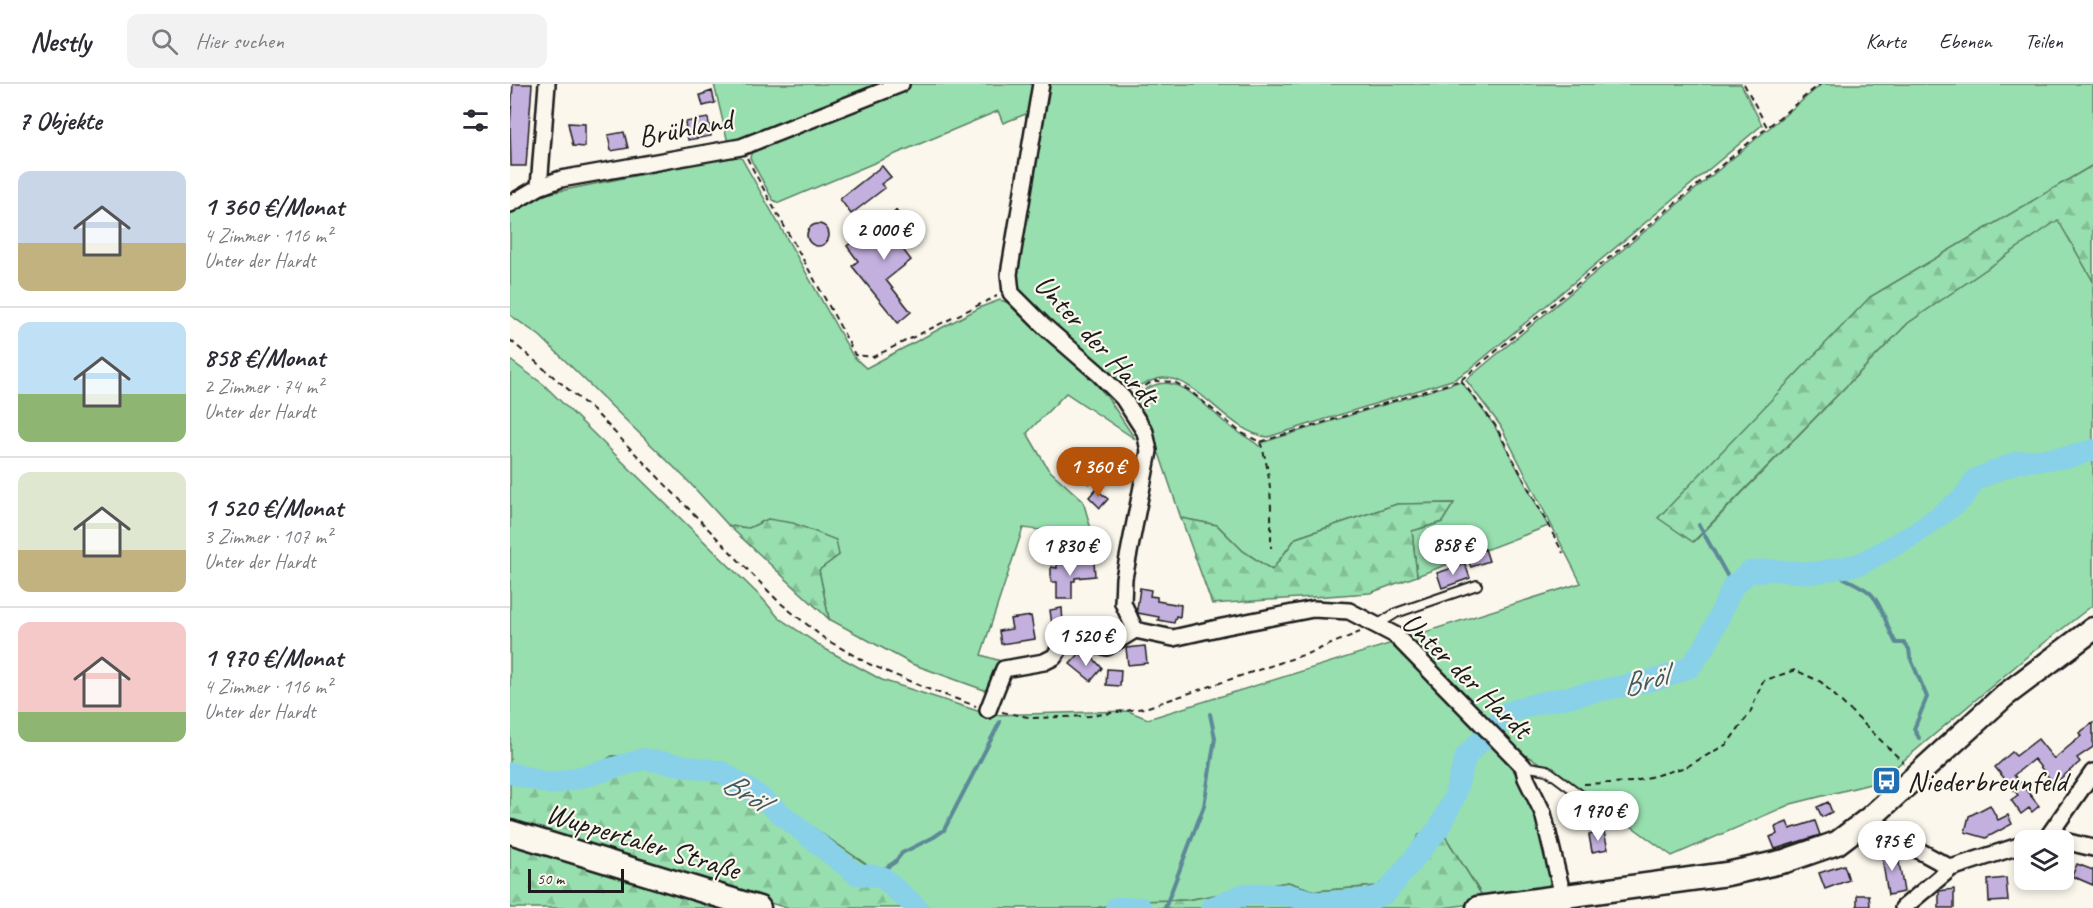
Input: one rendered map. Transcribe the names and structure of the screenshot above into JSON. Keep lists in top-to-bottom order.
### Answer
{
  "streets": {
    "main road": ["Wuppertaler Straße"],
    "street": ["Brühland", "Unter der Hardt"]
  },
  "water": ["Bröl"],
  "places": {
    "bus stop": ["Niederbreunfeld"]
  },
  "scale_bar": "50 m",
  "page": {
    "header": "Nestly",
    "search": "Hier suchen",
    "nav": ["Karte", "Ebenen", "Teilen"],
    "heading": "7 Objekte",
    "list": [
      {
        "name": "1 360 €/Monat",
        "note": "4 Zimmer · 116 m² · Unter der Hardt"
      },
      {
        "name": "858 €/Monat",
        "note": "2 Zimmer · 74 m² · Unter der Hardt"
      },
      {
        "name": "1 520 €/Monat",
        "note": "3 Zimmer · 107 m² · Unter der Hardt"
      },
      {
        "name": "1 970 €/Monat",
        "note": "4 Zimmer · 116 m² · Unter der Hardt"
      }
    ],
    "price": [
      "2 000 €",
      "1 360 €",
      "858 €",
      "1 830 €",
      "1 520 €",
      "1 970 €",
      "975 €"
    ],
    "scale": "50 m"
  }
}
